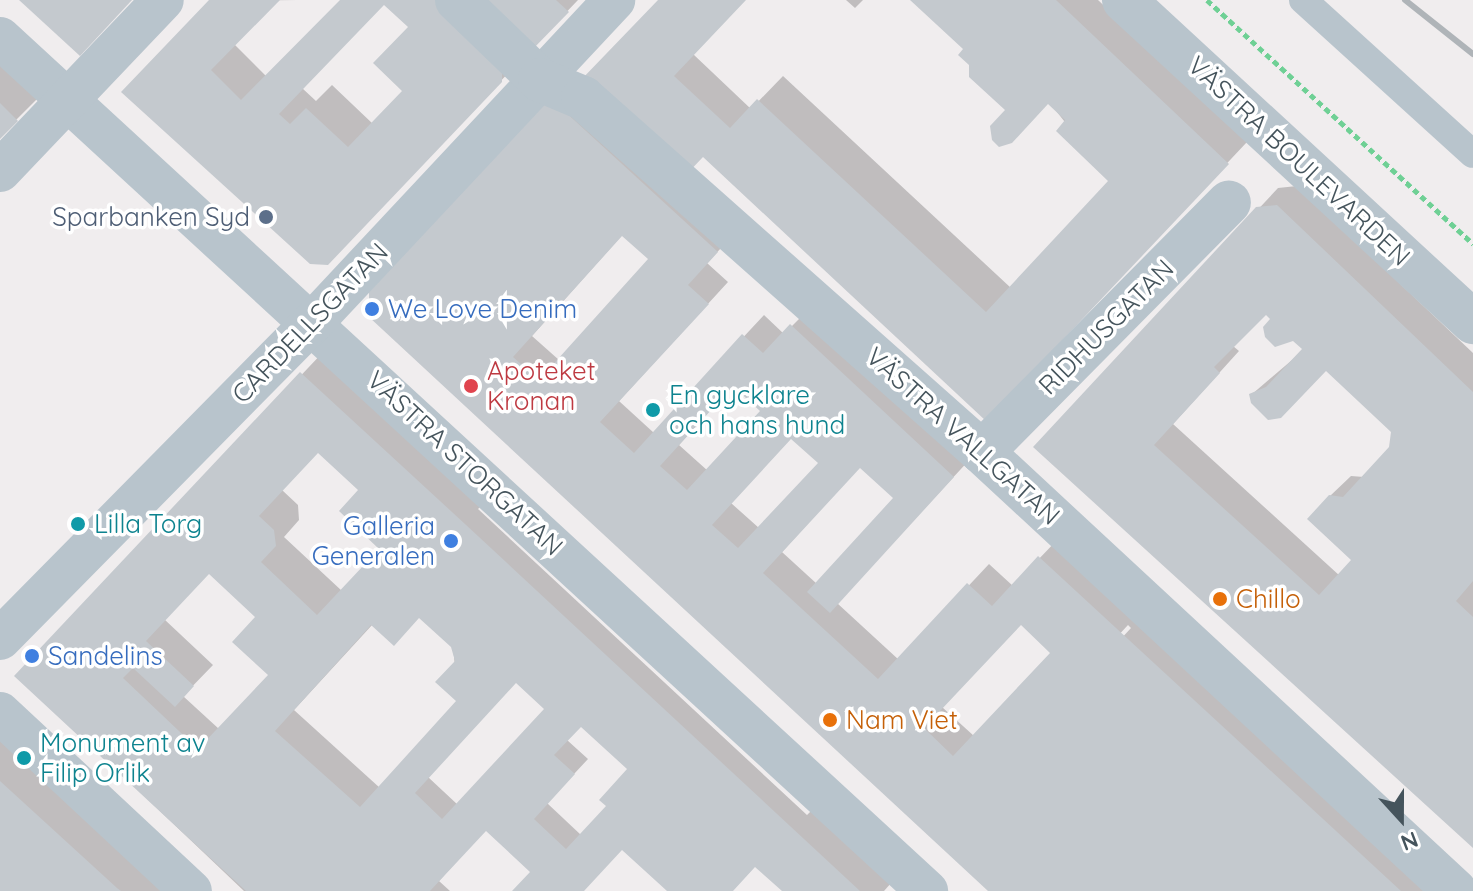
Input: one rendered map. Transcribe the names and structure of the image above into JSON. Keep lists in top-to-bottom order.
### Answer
{
  "streets": {
    "street": [
      "VÄSTRA BOULEVARDEN",
      "CARDELLSGATAN",
      "RIDHUSGATAN",
      "VÄSTRA VALLGATAN",
      "VÄSTRA STORGATAN"
    ]
  },
  "crossings": [
    ["CARDELLSGATAN", "VÄSTRA VALLGATAN"],
    ["CARDELLSGATAN", "VÄSTRA STORGATAN"],
    ["RIDHUSGATAN", "VÄSTRA VALLGATAN"]
  ],
  "places": [
    "Sparbanken Syd",
    "We Love Denim",
    "Apoteket Kronan",
    "En gycklare och hans hund",
    "Lilla Torg",
    "Galleria Generalen",
    "Chillo",
    "Sandelins",
    "Nam Viet",
    "Monument av Filip Orlik"
  ],
  "north": "bottom"
}
